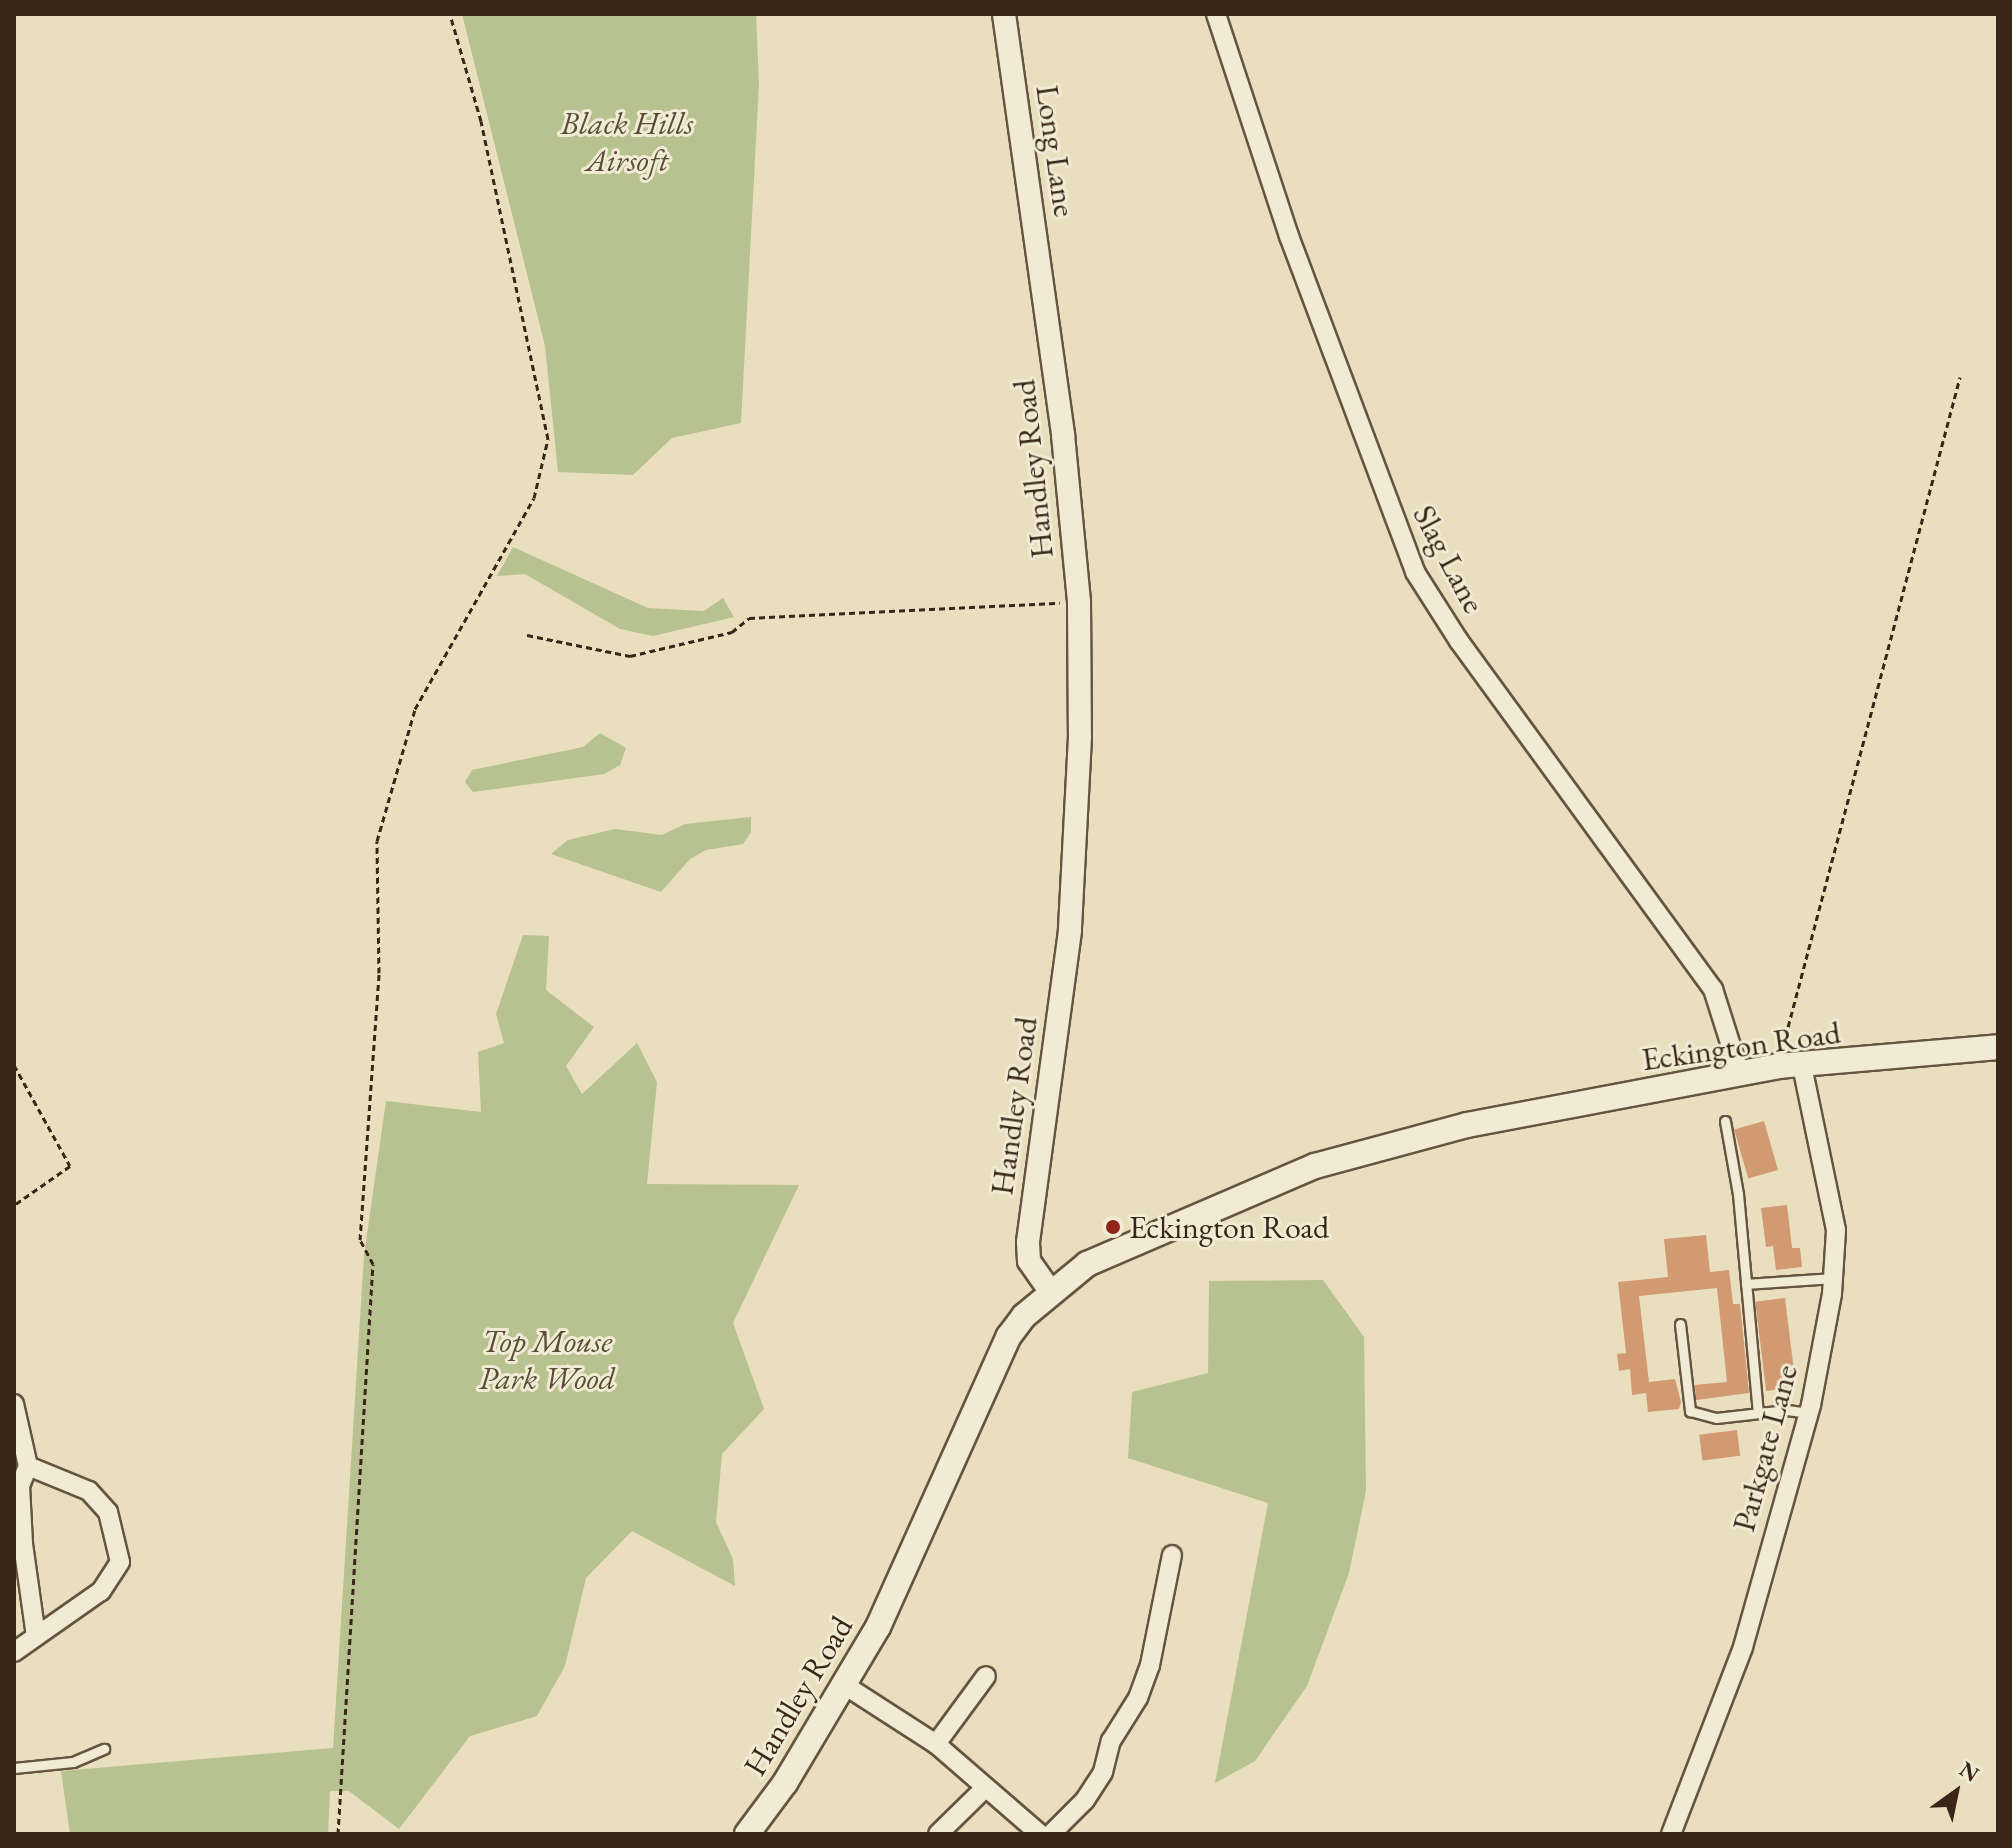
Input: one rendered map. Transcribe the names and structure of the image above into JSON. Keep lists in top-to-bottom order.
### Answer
{
  "streets": {
    "main road": ["Handley Road", "Eckington Road"],
    "street": ["Long Lane", "Slag Lane", "Parkgate Lane"]
  },
  "crossings": [
    ["Long Lane", "Handley Road"],
    ["Handley Road", "Eckington Road"],
    ["Slag Lane", "Eckington Road"],
    ["Eckington Road", "Parkgate Lane"]
  ],
  "parks": ["Black Hills Airsoft", "Top Mouse Park Wood"],
  "places": ["Eckington Road"],
  "north": "top right"
}
